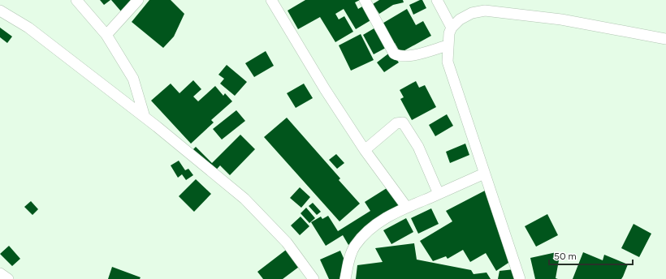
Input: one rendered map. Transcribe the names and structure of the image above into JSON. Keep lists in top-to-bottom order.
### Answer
{
  "scale_bar": "50 m"
}
